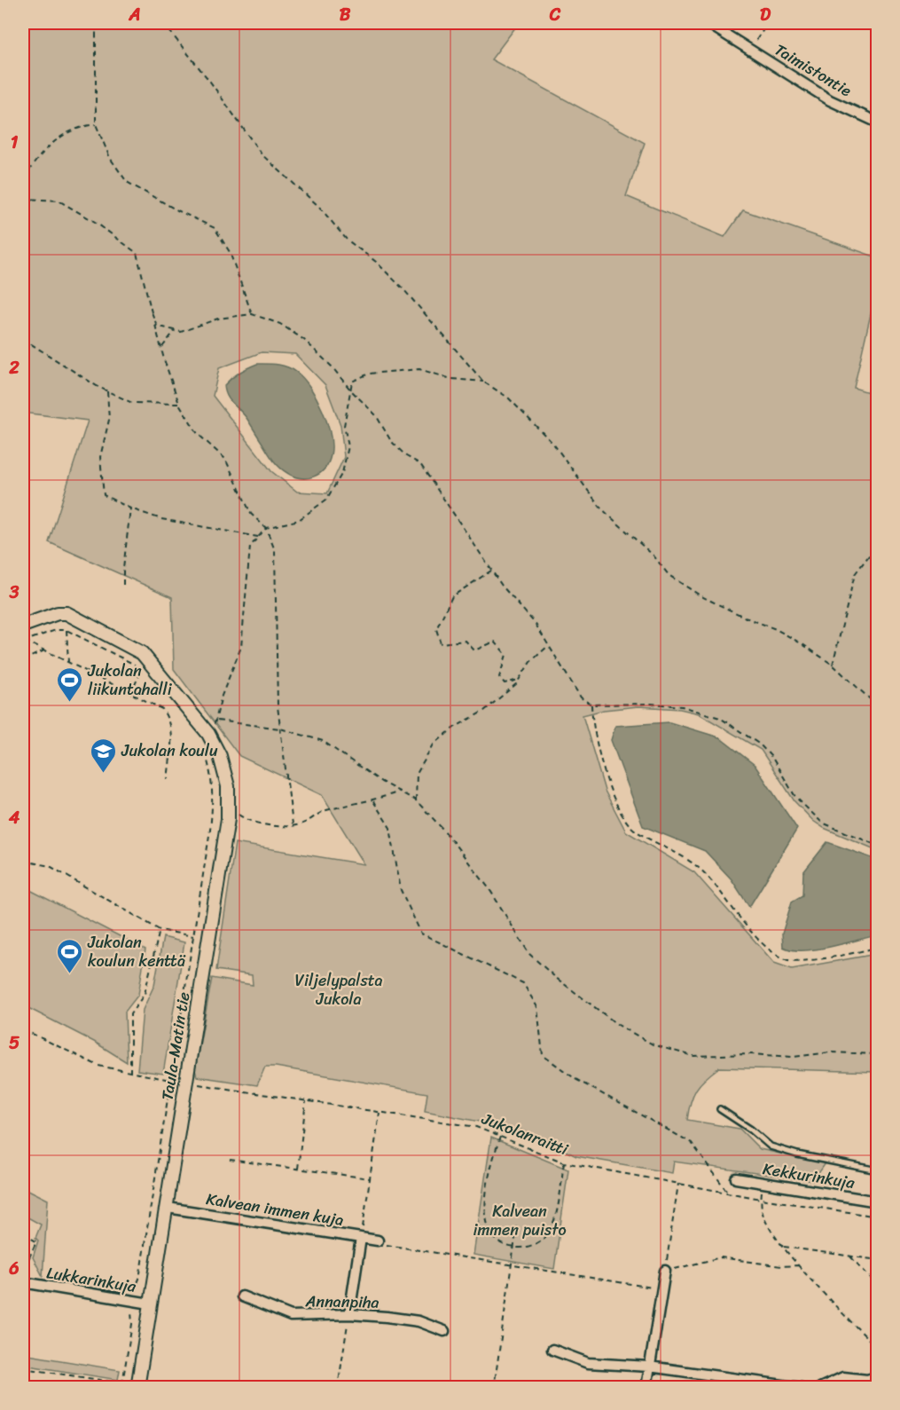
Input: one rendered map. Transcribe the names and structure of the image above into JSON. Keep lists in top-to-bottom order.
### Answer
{
  "streets": {
    "street": [
      "Taimistontie",
      "Taula-Matin tie",
      "Kekkurinkuja",
      "Kalvean immen kuja",
      "Lukkarinkuja",
      "Annanpiha"
    ],
    "path": ["Jukolanraitti"]
  },
  "crossings": [
    ["Taula-Matin tie", "Kalvean immen kuja"],
    ["Taula-Matin tie", "Lukkarinkuja"]
  ],
  "parks": ["Viljelypalsta Jukola", "Kalvean immen puisto"],
  "places": {
    "sports": ["Jukolan liikuntahalli", "Jukolan koulun kenttä"],
    "school or university": ["Jukolan koulu"]
  },
  "grid": {
    "columns": [
      "A",
      "B",
      "C",
      "D"
    ],
    "rows": [
      "1",
      "2",
      "3",
      "4",
      "5",
      "6"
    ]
  }
}
